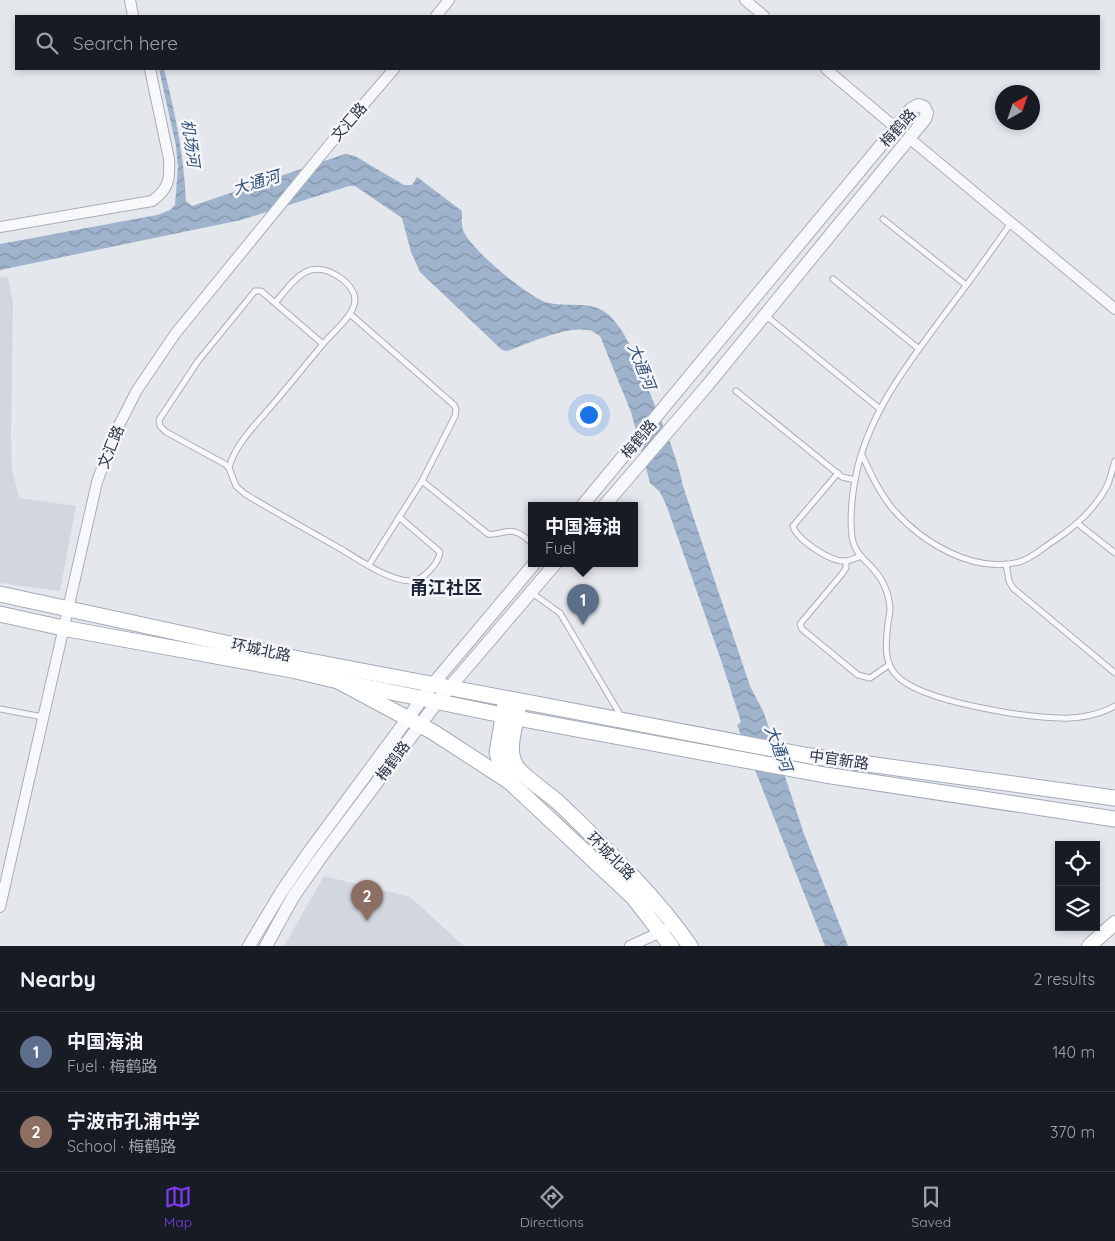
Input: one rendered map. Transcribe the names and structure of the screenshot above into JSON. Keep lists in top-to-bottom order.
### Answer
{
  "streets": {
    "main road": ["环城北路", "中官新路"],
    "street": ["文汇路", "梅鹤路"]
  },
  "crossings": [
    ["文汇路", "环城北路"],
    ["梅鹤路", "环城北路"],
    ["环城北路", "中官新路"]
  ],
  "districts": ["甬江社区"],
  "water": ["机场河", "大通河"],
  "north": "top right",
  "page": {
    "search": "Search here",
    "popup": ["中国海油", "Fuel"],
    "pins": ["1", "2"],
    "heading": ["Nearby", "2 results"],
    "list": [
      {
        "mark": "1",
        "name": "中国海油",
        "note": "Fuel · 梅鹤路",
        "value": "140 m"
      },
      {
        "mark": "2",
        "name": "宁波市孔浦中学",
        "note": "School · 梅鹤路",
        "value": "370 m"
      }
    ],
    "nav": ["Map", "Directions", "Saved"]
  }
}
